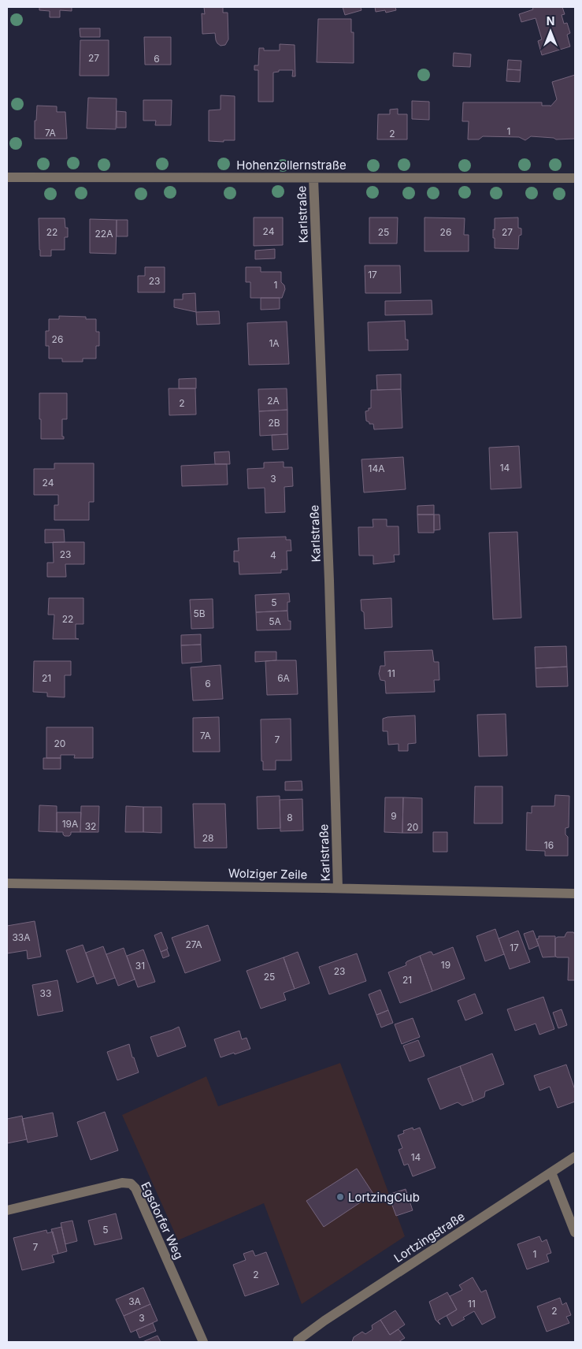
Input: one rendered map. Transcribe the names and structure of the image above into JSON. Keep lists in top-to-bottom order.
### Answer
{
  "streets": {
    "street": [
      "Hohenzollernstraße",
      "Karlstraße",
      "Wolziger Zeile",
      "Egsdorfer Weg",
      "Lortzingstraße"
    ]
  },
  "crossings": [
    ["Hohenzollernstraße", "Karlstraße"],
    ["Karlstraße", "Wolziger Zeile"]
  ],
  "places": ["LortzingClub"],
  "house_numbers": [
    "27",
    "6",
    "1",
    "7A",
    "2",
    "24",
    "22",
    "25",
    "26",
    "27",
    "22A",
    "17",
    "23",
    "1",
    "26",
    "1A",
    "2A",
    "2",
    "2B",
    "14",
    "14A",
    "3",
    "24",
    "23",
    "4",
    "5",
    "5B",
    "22",
    "5A",
    "11",
    "21",
    "6A",
    "6",
    "7A",
    "7",
    "20",
    "9",
    "8",
    "19A",
    "32",
    "20",
    "28",
    "16",
    "33A",
    "27A",
    "17",
    "19",
    "31",
    "23",
    "25",
    "21",
    "33",
    "14",
    "5",
    "7",
    "1",
    "2",
    "3A",
    "11",
    "2",
    "3"
  ],
  "north": "top"
}
